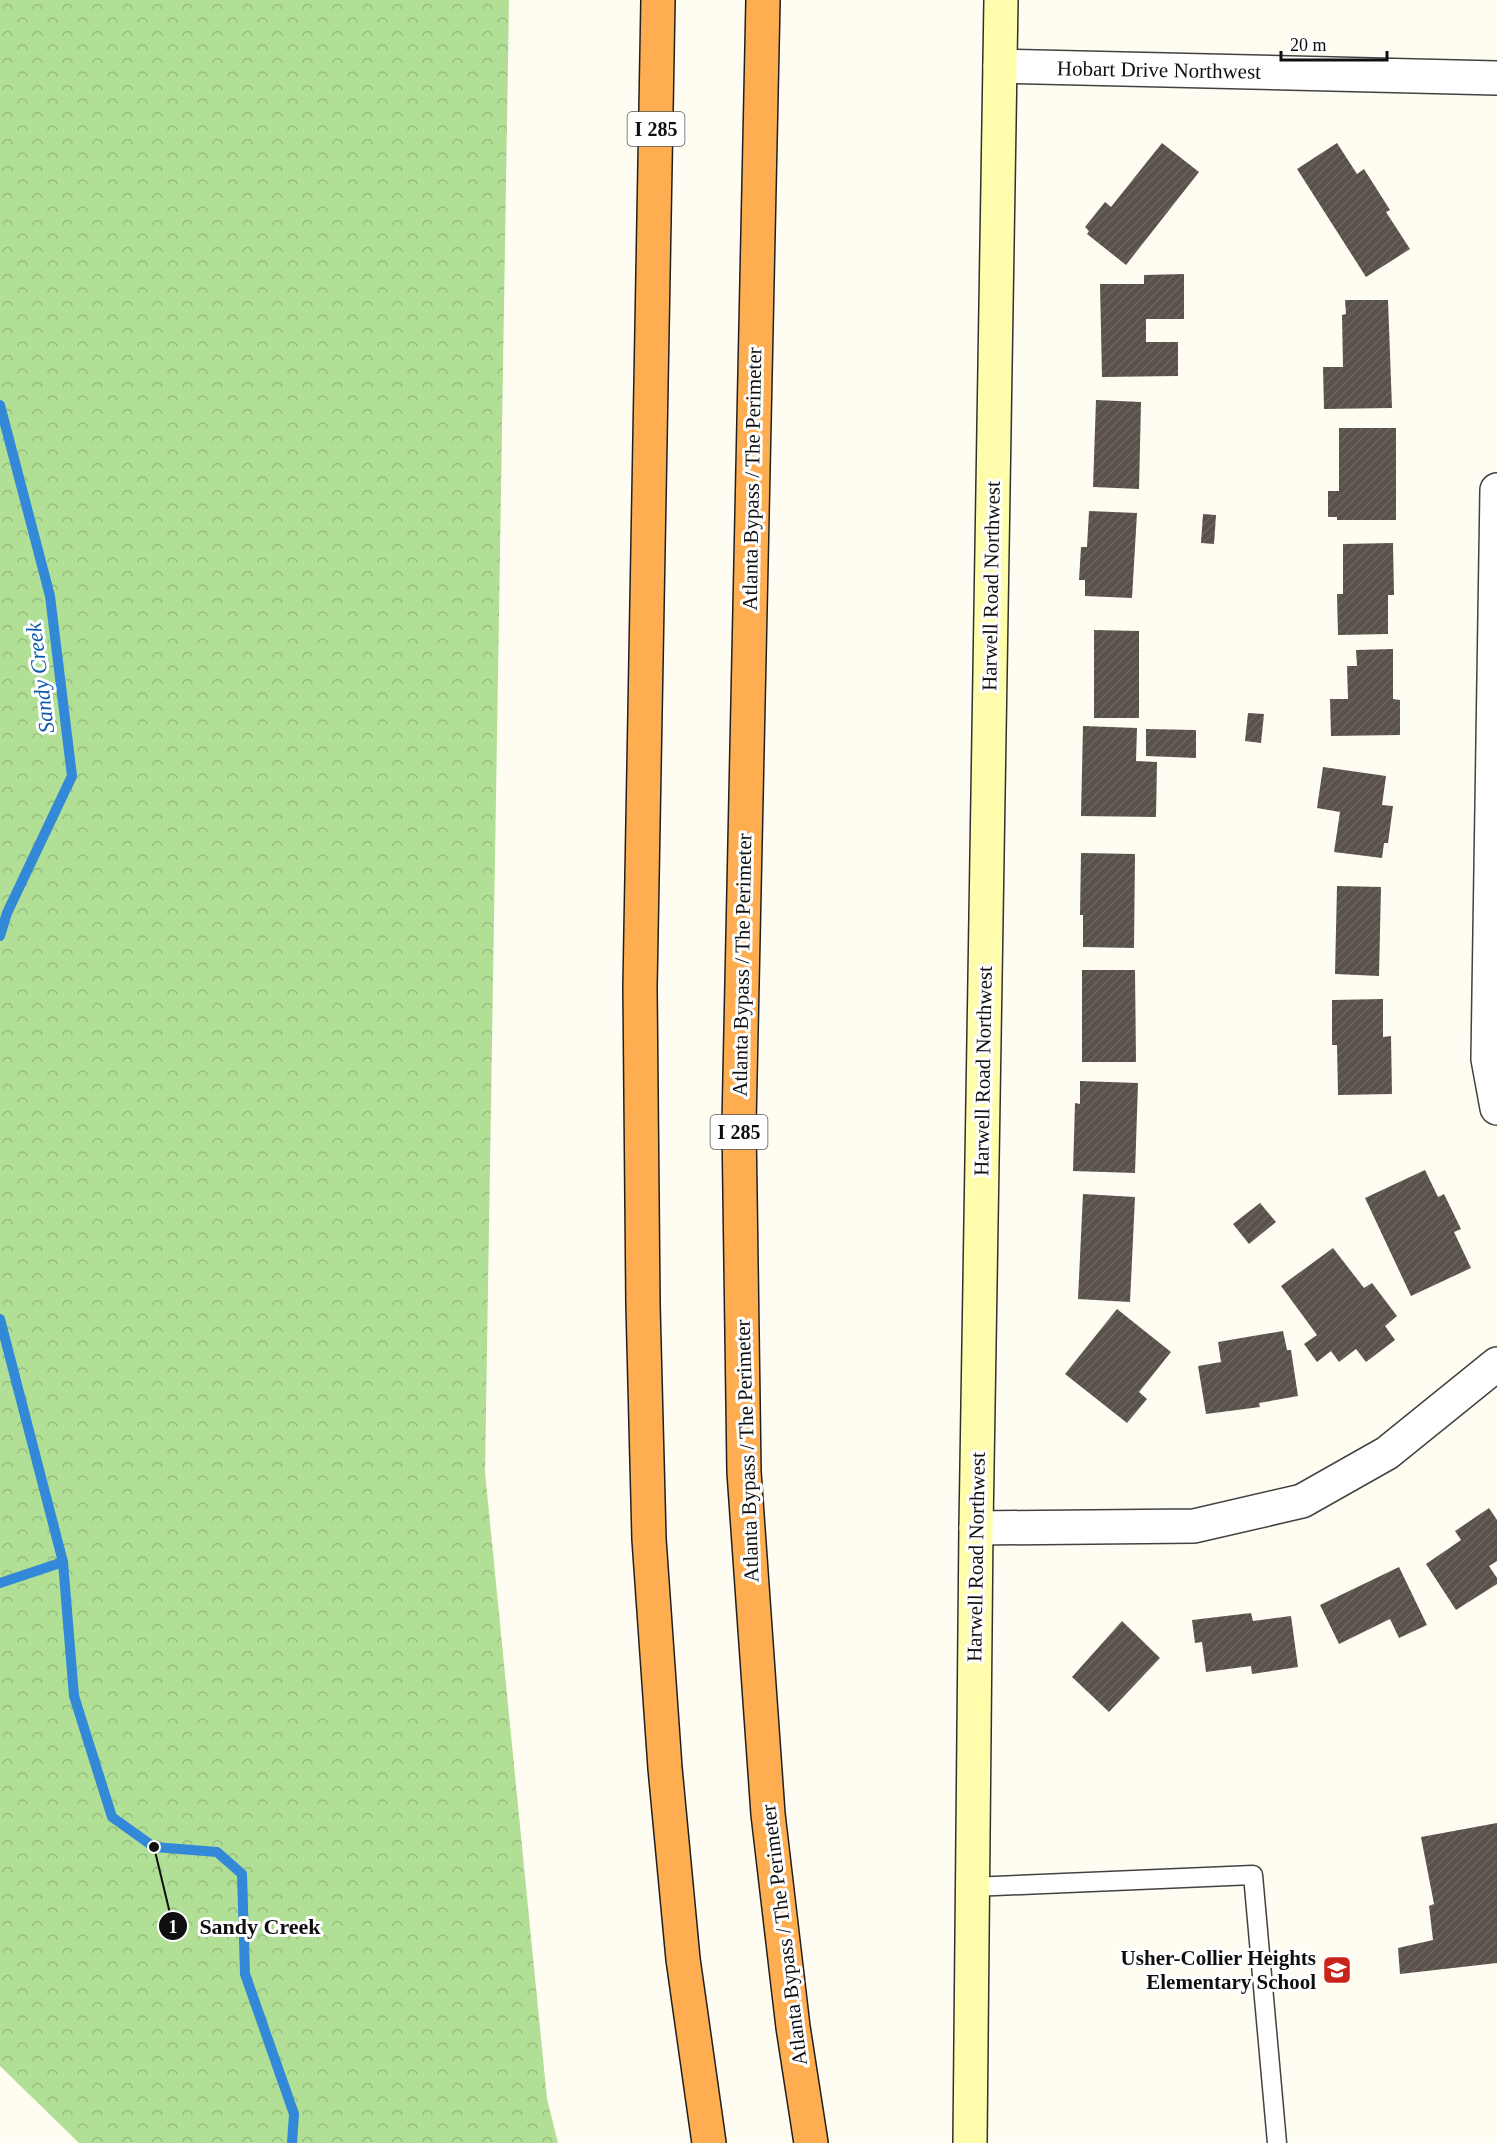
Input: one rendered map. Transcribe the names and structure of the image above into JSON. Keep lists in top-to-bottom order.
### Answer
{
  "streets": {
    "highway": ["I 285", "Atlanta Bypass / The Perimeter"],
    "street": ["Hobart Drive Northwest", "Harwell Road Northwest"]
  },
  "crossings": [
    ["Hobart Drive Northwest", "Harwell Road Northwest"]
  ],
  "water": ["Sandy Creek"],
  "places": {
    "other": ["Sandy Creek"],
    "school or university": ["Usher-Collier Heights Elementary School"]
  },
  "scale_bar": "20 m"
}
